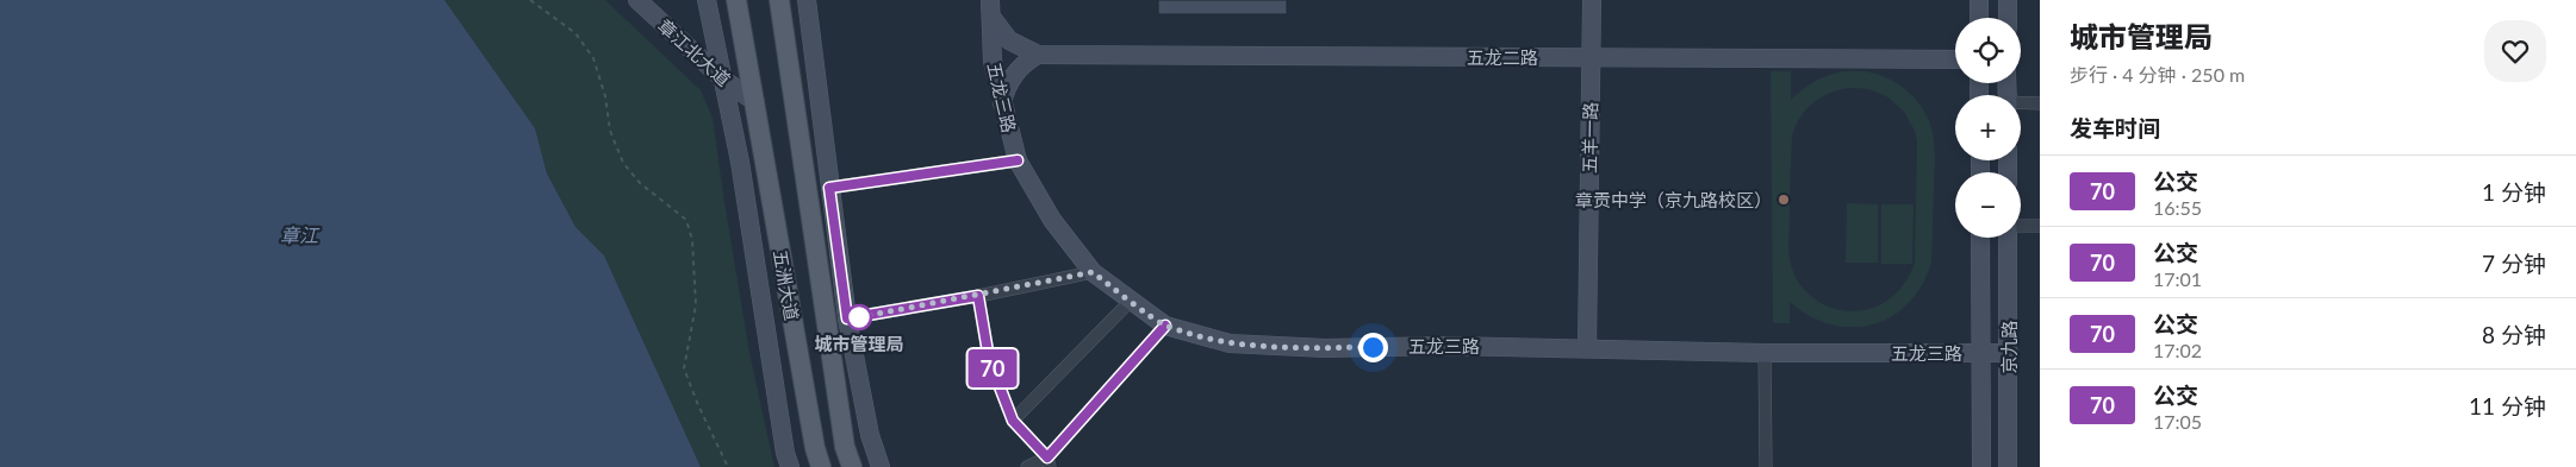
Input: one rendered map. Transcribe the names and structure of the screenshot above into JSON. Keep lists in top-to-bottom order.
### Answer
{
  "streets": {
    "main road": ["五洲大道"],
    "street": [
      "章江北大道",
      "五龙二路",
      "五龙三路",
      "五羊一路",
      "京九路"
    ]
  },
  "crossings": [
    ["章江北大道", "五洲大道"],
    ["五龙二路", "五羊一路"],
    ["五龙三路", "五羊一路"],
    ["五龙三路", "京九路"]
  ],
  "water": ["章江"],
  "places": ["章贡中学（京九路校区）", "城市管理局"],
  "lines": ["bus line 70"],
  "page": {
    "on_map": "70",
    "heading": [
      ["城市管理局", "步行 · 4 分钟 · 250 m"],
      "发车时间"
    ],
    "map_buttons": ["+", "−"],
    "list": [
      {
        "mark": "70",
        "name": "公交",
        "note": "16:55",
        "value": "1 分钟"
      },
      {
        "mark": "70",
        "name": "公交",
        "note": "17:01",
        "value": "7 分钟"
      },
      {
        "mark": "70",
        "name": "公交",
        "note": "17:02",
        "value": "8 分钟"
      },
      {
        "mark": "70",
        "name": "公交",
        "note": "17:05",
        "value": "11 分钟"
      }
    ]
  }
}
